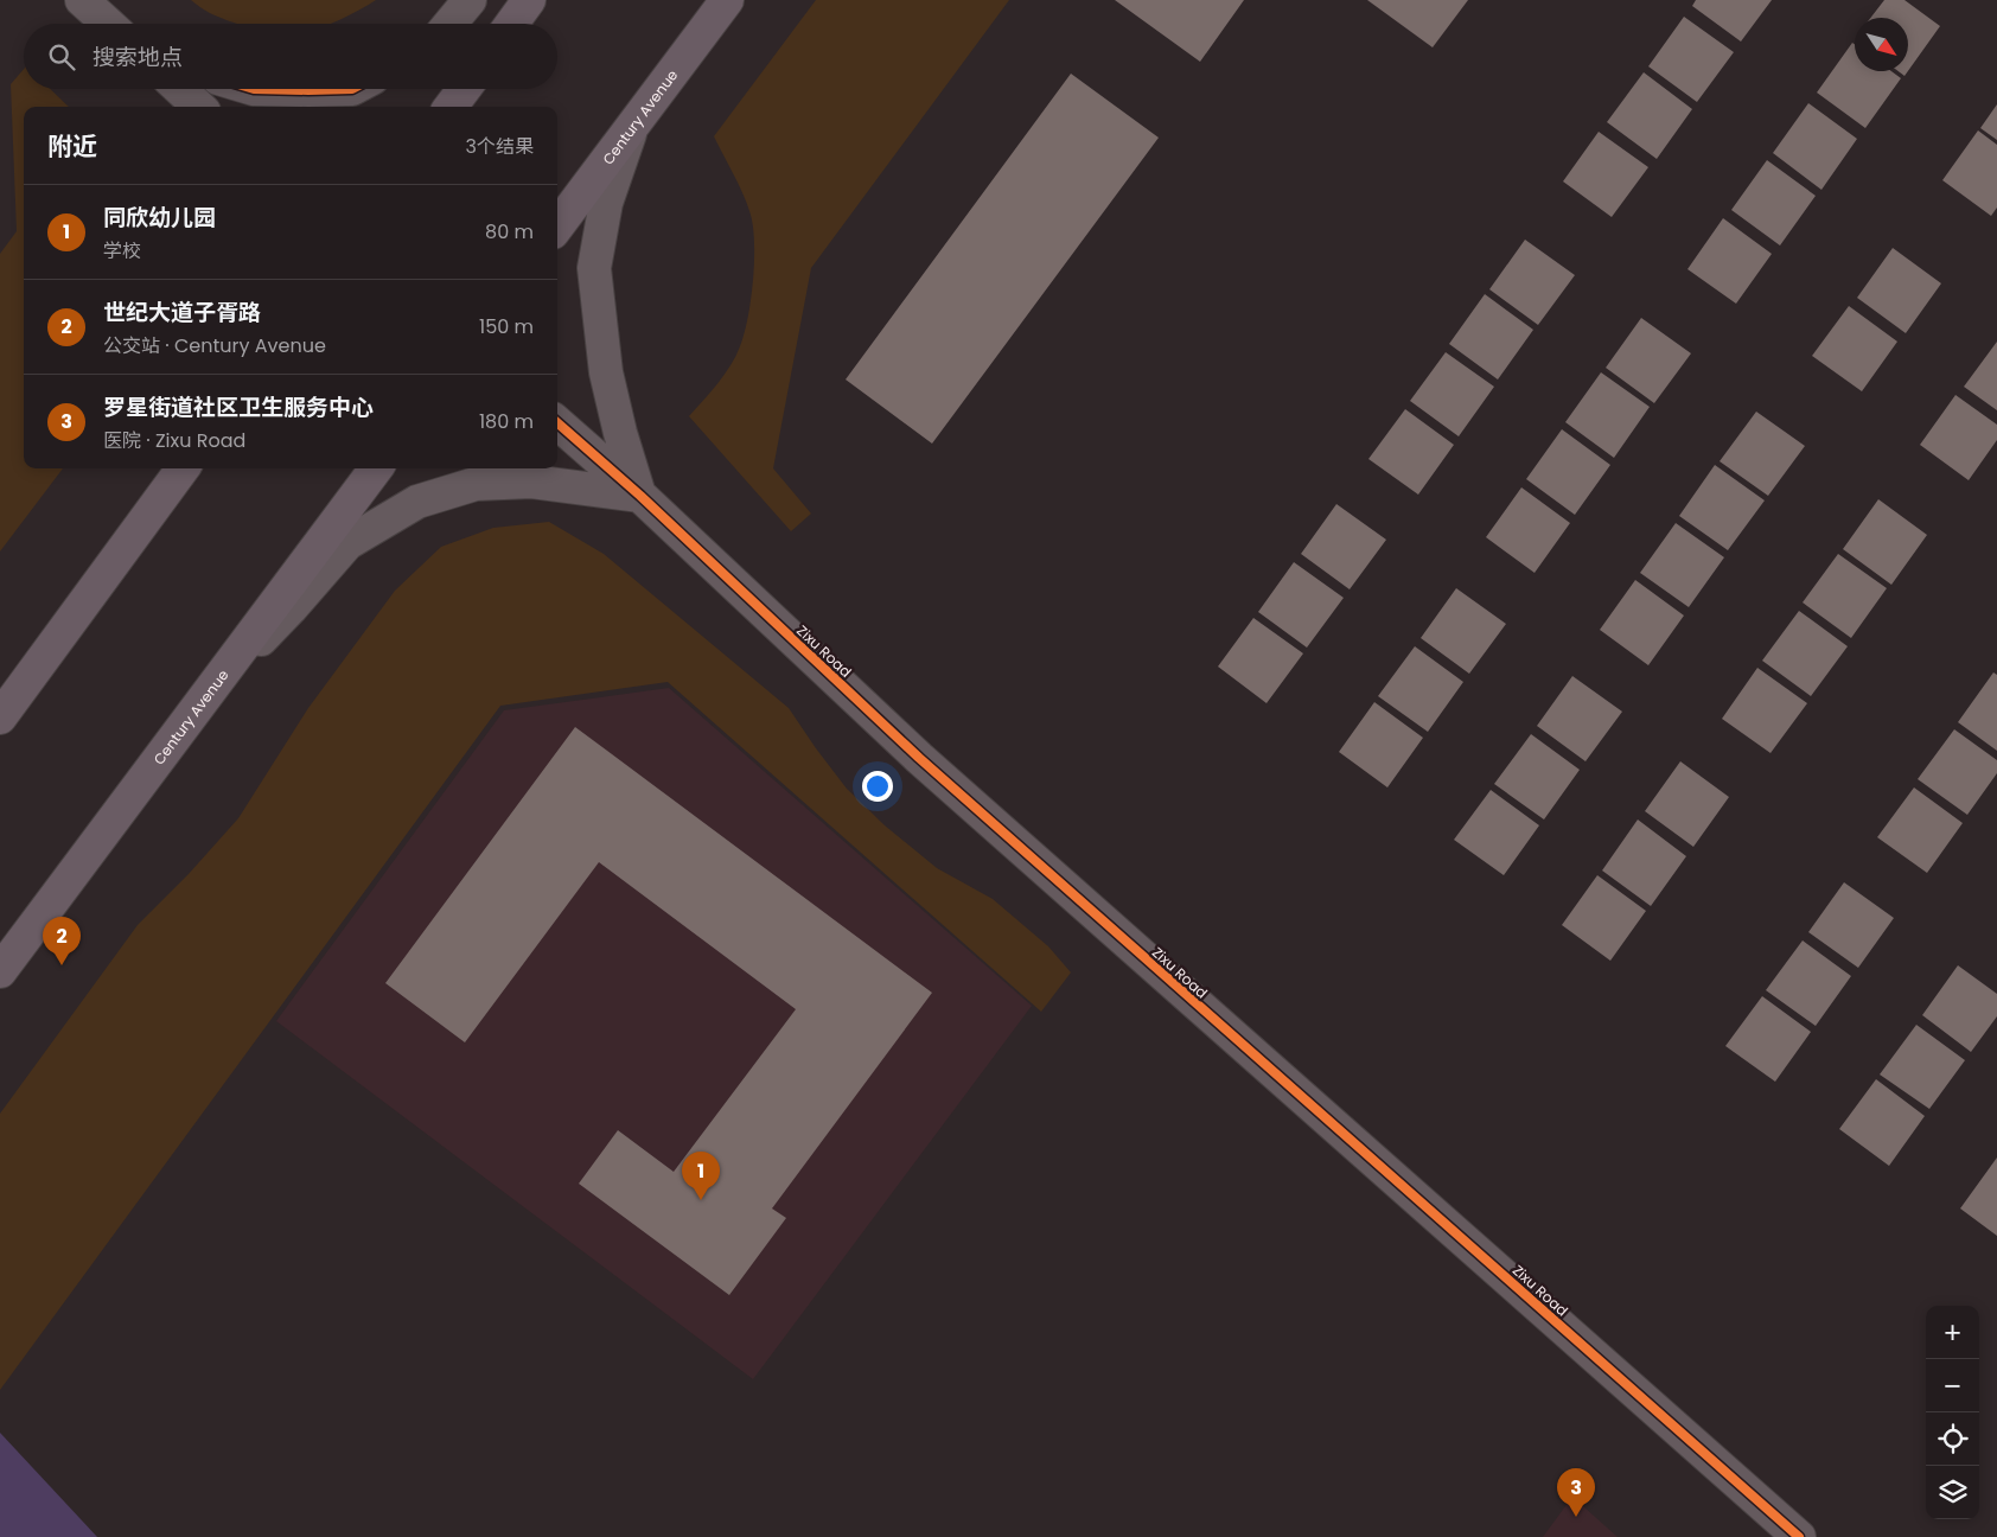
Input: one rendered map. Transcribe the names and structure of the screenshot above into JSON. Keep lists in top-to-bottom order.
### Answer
{
  "streets": {
    "main road": ["Century Avenue"],
    "street": ["Zixu Road"]
  },
  "north": "bottom right",
  "page": {
    "search": "搜索地点",
    "heading": ["附近", "3个结果"],
    "list": [
      {
        "mark": "1",
        "name": "同欣幼儿园",
        "note": "学校",
        "value": "80 m"
      },
      {
        "mark": "2",
        "name": "世纪大道子胥路",
        "note": "公交站 · Century Avenue",
        "value": "150 m"
      },
      {
        "mark": "3",
        "name": "罗星街道社区卫生服务中心",
        "note": "医院 · Zixu Road",
        "value": "180 m"
      }
    ],
    "pins": ["2", "1", "3"],
    "map_buttons": ["+", "−"]
  }
}
